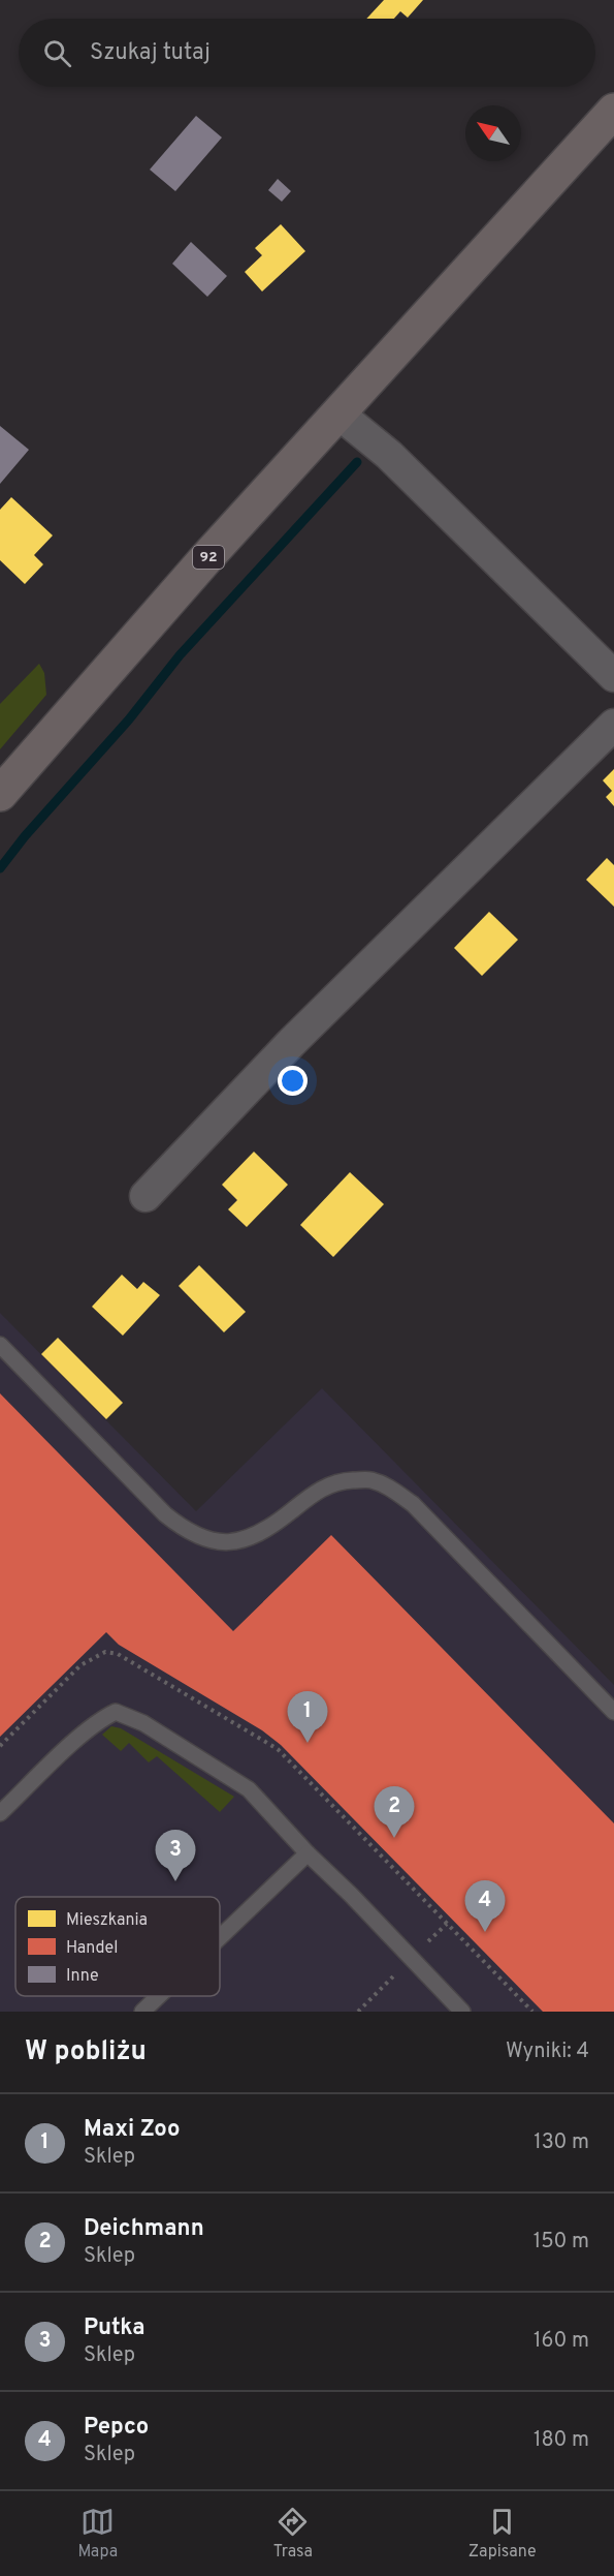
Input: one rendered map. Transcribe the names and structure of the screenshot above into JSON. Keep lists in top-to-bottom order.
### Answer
{
  "streets": {
    "main road": ["92"]
  },
  "legend": ["Mieszkania", "Handel", "Inne"],
  "north": "top left",
  "page": {
    "search": "Szukaj tutaj",
    "pins": [
      "1",
      "2",
      "3",
      "4"
    ],
    "heading": ["W pobliżu", "Wyniki: 4"],
    "list": [
      {
        "mark": "1",
        "name": "Maxi Zoo",
        "note": "Sklep",
        "value": "130 m"
      },
      {
        "mark": "2",
        "name": "Deichmann",
        "note": "Sklep",
        "value": "150 m"
      },
      {
        "mark": "3",
        "name": "Putka",
        "note": "Sklep",
        "value": "160 m"
      },
      {
        "mark": "4",
        "name": "Pepco",
        "note": "Sklep",
        "value": "180 m"
      }
    ],
    "nav": ["Mapa", "Trasa", "Zapisane"]
  }
}
